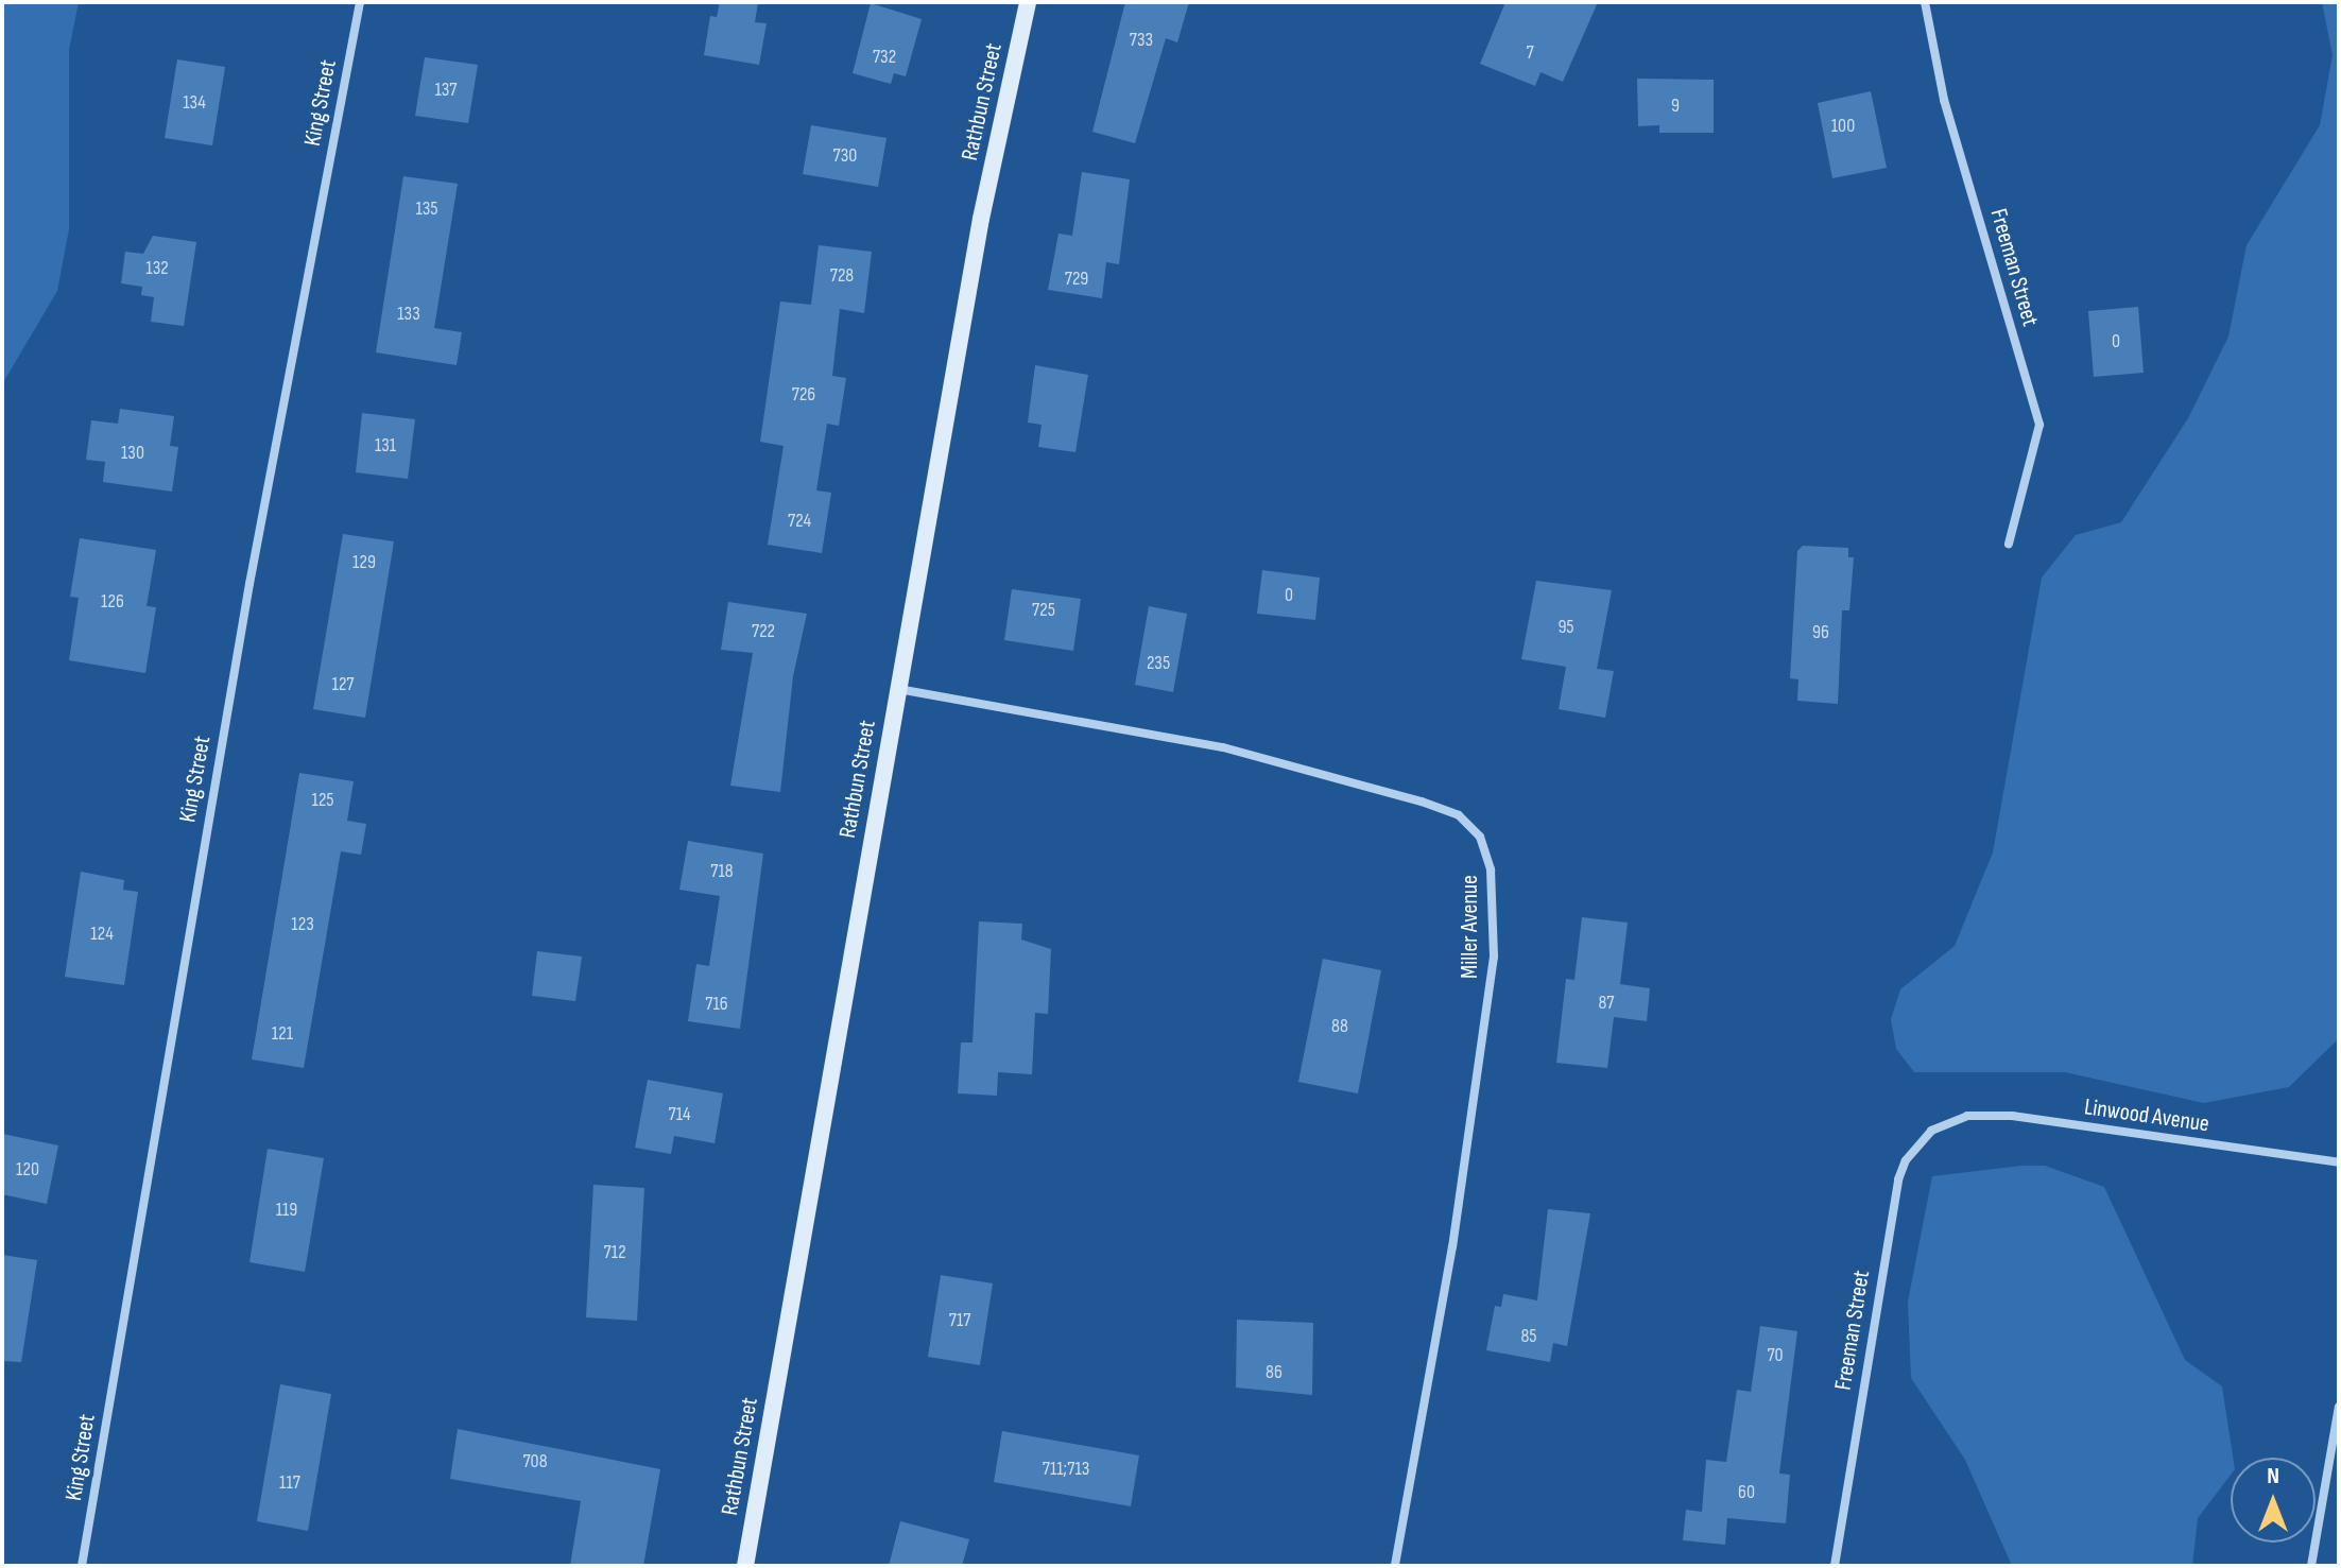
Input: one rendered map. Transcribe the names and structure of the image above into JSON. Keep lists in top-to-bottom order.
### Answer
{
  "streets": {
    "street": [
      "Rathbun Street",
      "King Street",
      "Freeman Street",
      "Miller Avenue",
      "Linwood Avenue"
    ]
  },
  "crossings": [
    ["Rathbun Street", "Miller Avenue"],
    ["Freeman Street", "Linwood Avenue"]
  ],
  "house_numbers": [
    "733",
    "7",
    "732",
    "137",
    "134",
    "9",
    "100",
    "730",
    "135",
    "132",
    "728",
    "729",
    "133",
    "0",
    "726",
    "131",
    "130",
    "724",
    "129",
    "0",
    "126",
    "725",
    "95",
    "722",
    "96",
    "235",
    "127",
    "125",
    "718",
    "123",
    "124",
    "87",
    "716",
    "88",
    "121",
    "714",
    "120",
    "119",
    "712",
    "717",
    "85",
    "70",
    "86",
    "708",
    "711;713",
    "117",
    "60"
  ],
  "north": "top"
}
